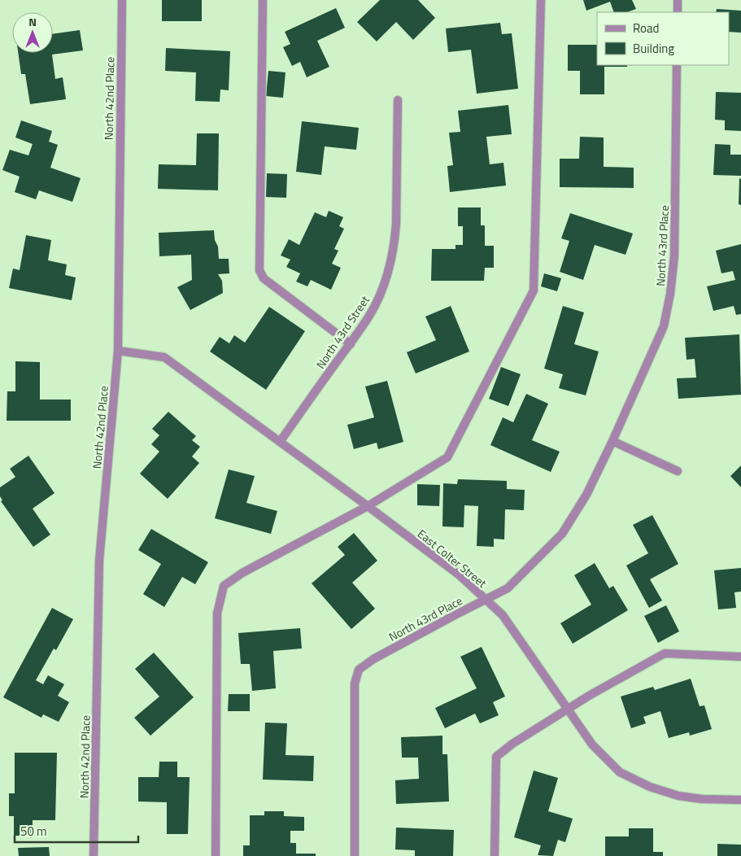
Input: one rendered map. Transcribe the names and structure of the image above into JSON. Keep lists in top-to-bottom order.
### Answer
{
  "streets": {
    "street": [
      "North 42nd Place",
      "North 43rd Place",
      "North 43rd Street",
      "East Colter Street"
    ]
  },
  "crossings": [
    ["North 42nd Place", "East Colter Street"],
    ["North 43rd Place", "East Colter Street"],
    ["North 43rd Street", "East Colter Street"]
  ],
  "legend": ["Road", "Building"],
  "scale_bar": "50 m",
  "north": "top"
}
